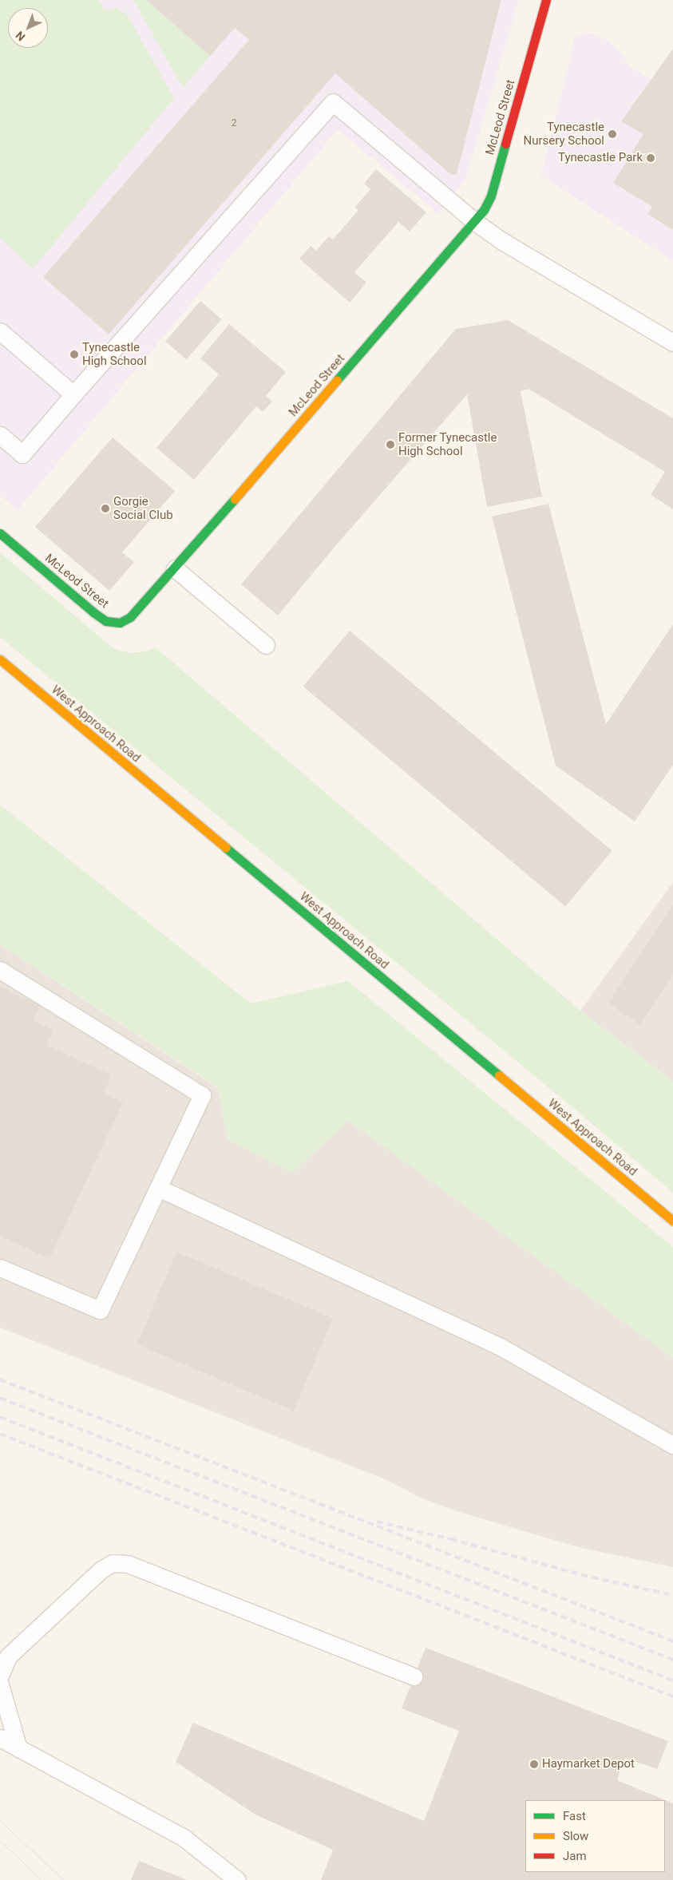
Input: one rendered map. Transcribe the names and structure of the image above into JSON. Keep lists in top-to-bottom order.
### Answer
{
  "streets": {
    "street": ["McLeod Street", "West Approach Road"]
  },
  "places": [
    "Tynecastle Nursery School",
    "Tynecastle Park",
    "Tynecastle High School",
    "Former Tynecastle High School",
    "Gorgie Social Club",
    "Haymarket Depot"
  ],
  "house_numbers": ["2"],
  "legend": ["Fast", "Slow", "Jam"],
  "north": "bottom left"
}
